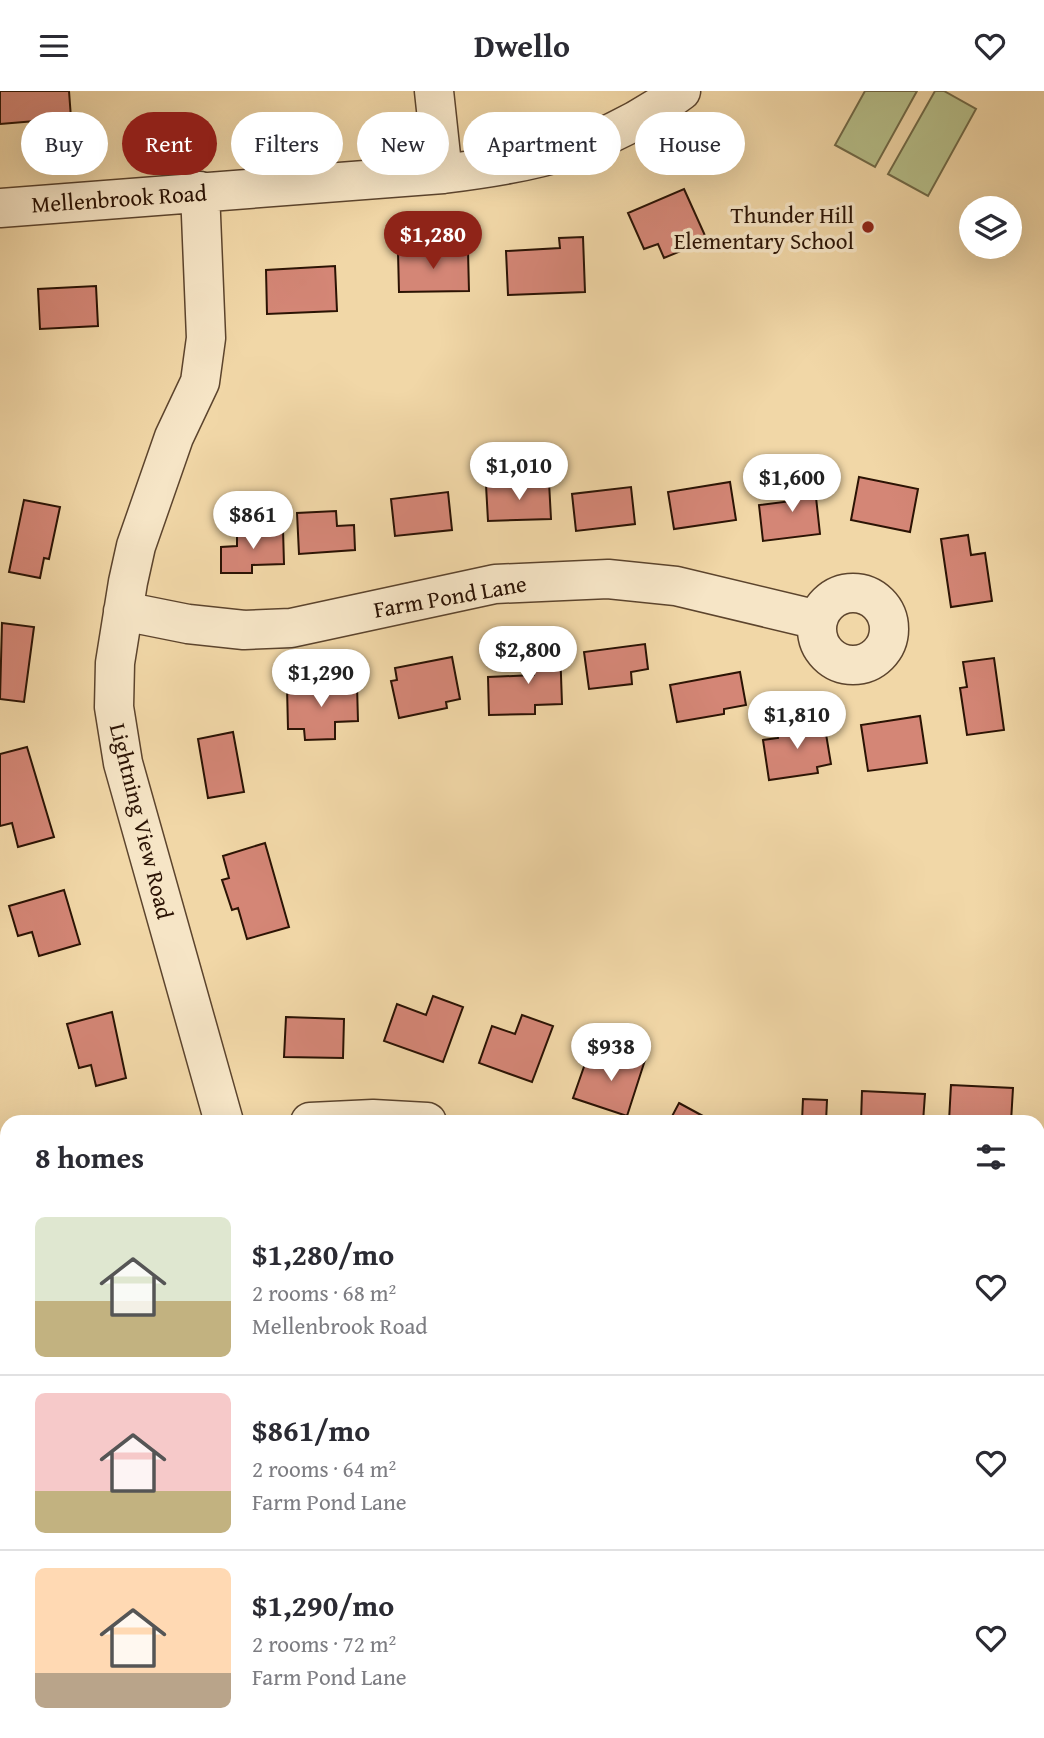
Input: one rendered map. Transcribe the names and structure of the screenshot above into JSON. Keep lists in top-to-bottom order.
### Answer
{
  "streets": {
    "street": ["Mellenbrook Road", "Farm Pond Lane", "Lightning View Road"]
  },
  "crossings": [
    ["Mellenbrook Road", "Lightning View Road"],
    ["Farm Pond Lane", "Lightning View Road"]
  ],
  "places": ["Thunder Hill Elementary School"],
  "page": {
    "header": "Dwello",
    "chip": [
      "Buy",
      "Rent",
      "Filters",
      "New",
      "Apartment",
      "House"
    ],
    "price": [
      "$1,280",
      "$1,010",
      "$1,600",
      "$861",
      "$2,800",
      "$1,290",
      "$1,810",
      "$938"
    ],
    "heading": "8 homes",
    "list": [
      {
        "name": "$1,280/mo",
        "note": "2 rooms · 68 m² · Mellenbrook Road"
      },
      {
        "name": "$861/mo",
        "note": "2 rooms · 64 m² · Farm Pond Lane"
      },
      {
        "name": "$1,290/mo",
        "note": "2 rooms · 72 m² · Farm Pond Lane"
      }
    ]
  }
}
